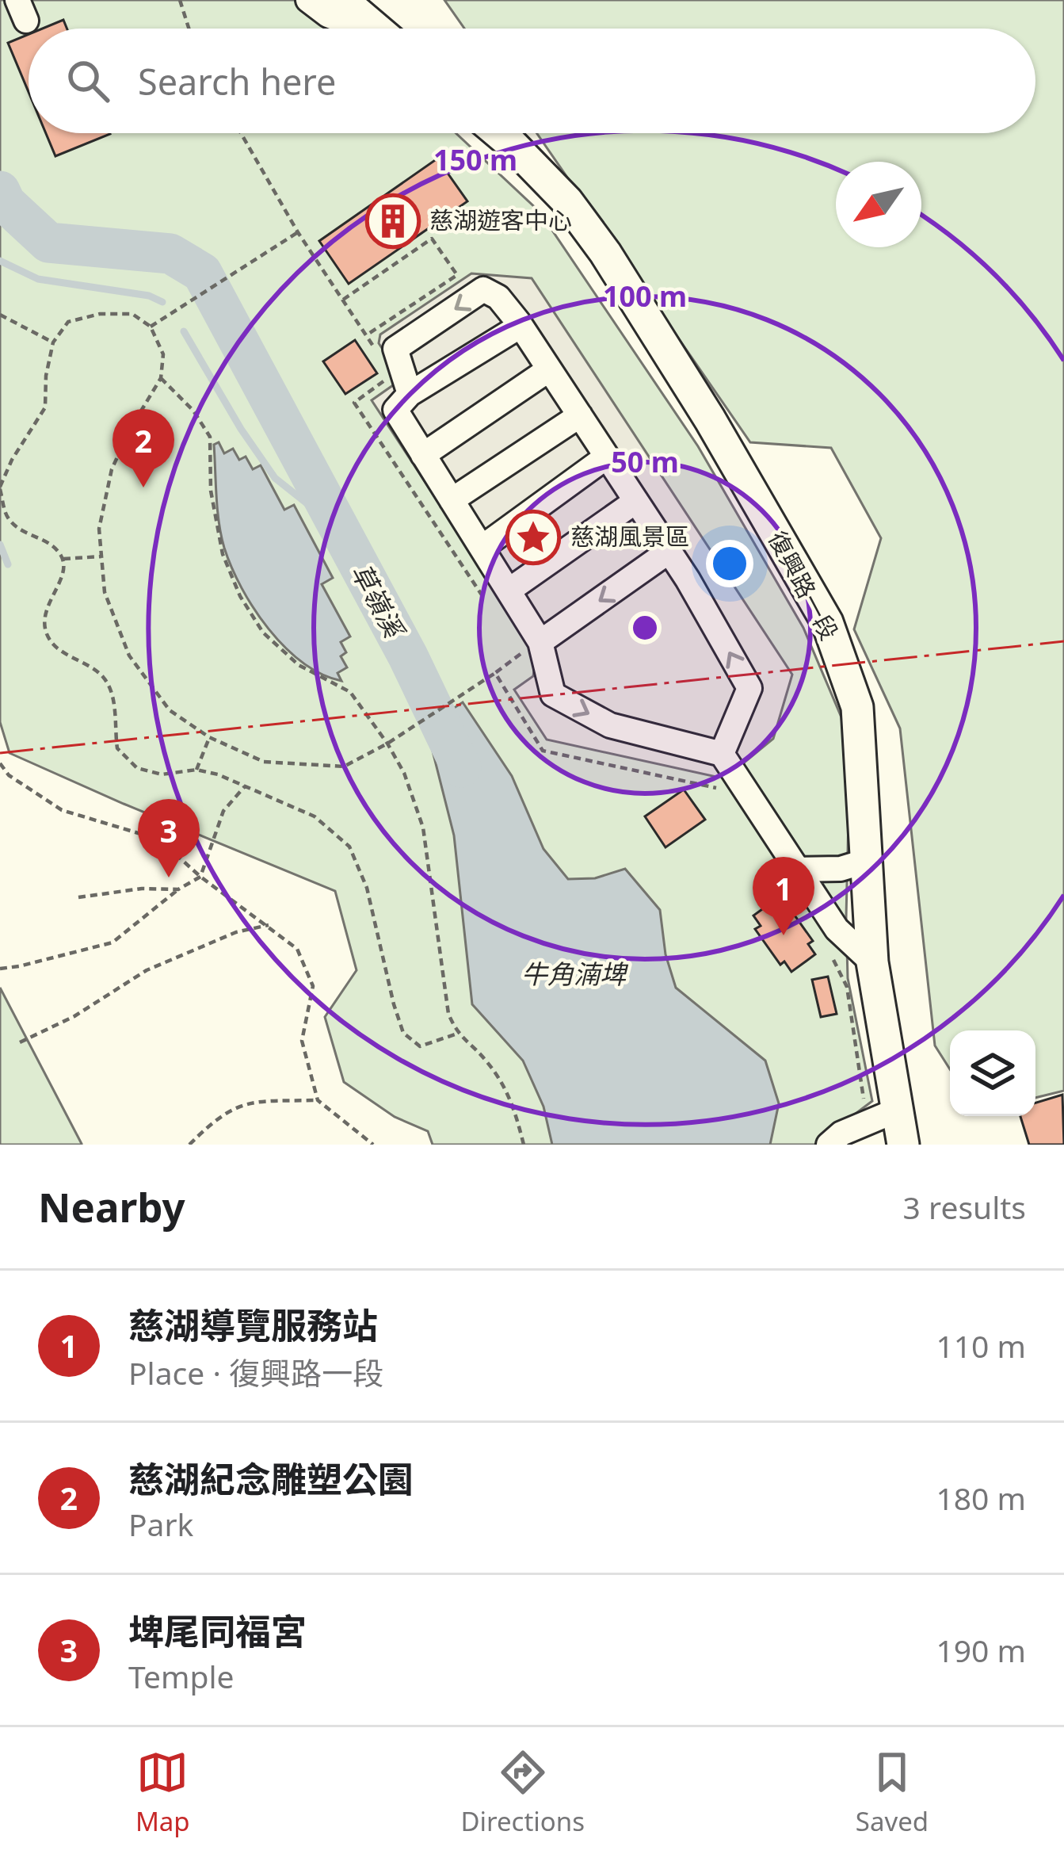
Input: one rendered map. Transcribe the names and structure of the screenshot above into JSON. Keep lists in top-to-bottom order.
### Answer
{
  "streets": {
    "main road": ["復興路一段"]
  },
  "water": ["草嶺溪", "牛角湳埤"],
  "places": {
    "building": ["慈湖遊客中心"],
    "place": ["慈湖風景區"]
  },
  "north": "bottom left",
  "page": {
    "search": "Search here",
    "pins": ["2", "3", "1"],
    "heading": ["Nearby", "3 results"],
    "list": [
      {
        "mark": "1",
        "name": "慈湖導覽服務站",
        "note": "Place · 復興路一段",
        "value": "110 m"
      },
      {
        "mark": "2",
        "name": "慈湖紀念雕塑公園",
        "note": "Park",
        "value": "180 m"
      },
      {
        "mark": "3",
        "name": "埤尾同福宮",
        "note": "Temple",
        "value": "190 m"
      }
    ],
    "nav": ["Map", "Directions", "Saved"]
  },
  "rings": ["150 m", "100 m", "50 m"]
}
